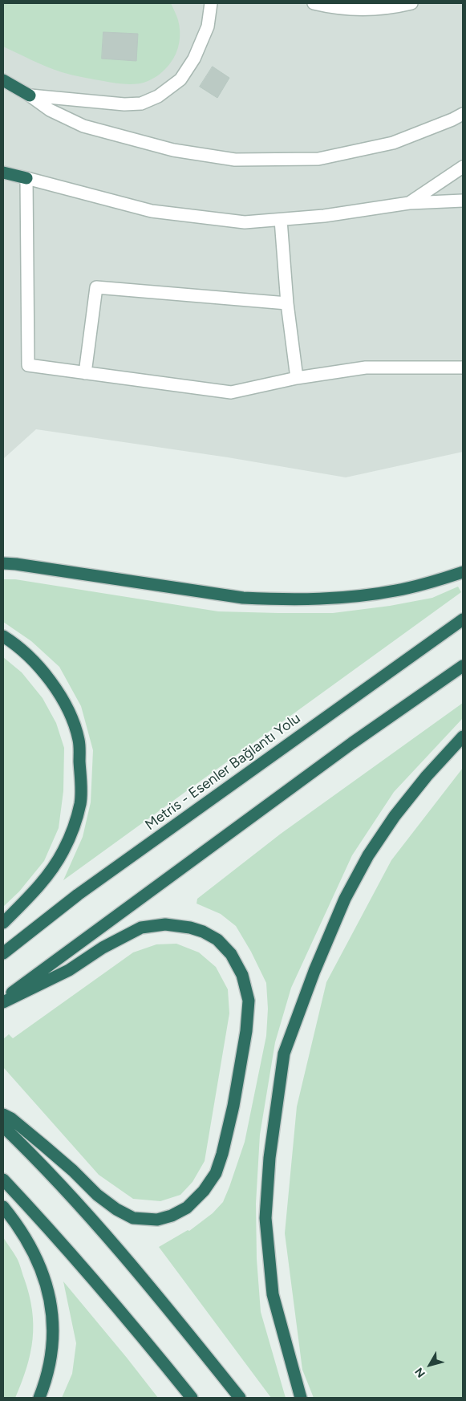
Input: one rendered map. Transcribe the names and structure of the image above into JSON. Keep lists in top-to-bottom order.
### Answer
{
  "streets": {
    "highway": ["Metris - Esenler Bağlantı Yolu"]
  },
  "north": "bottom left"
}
